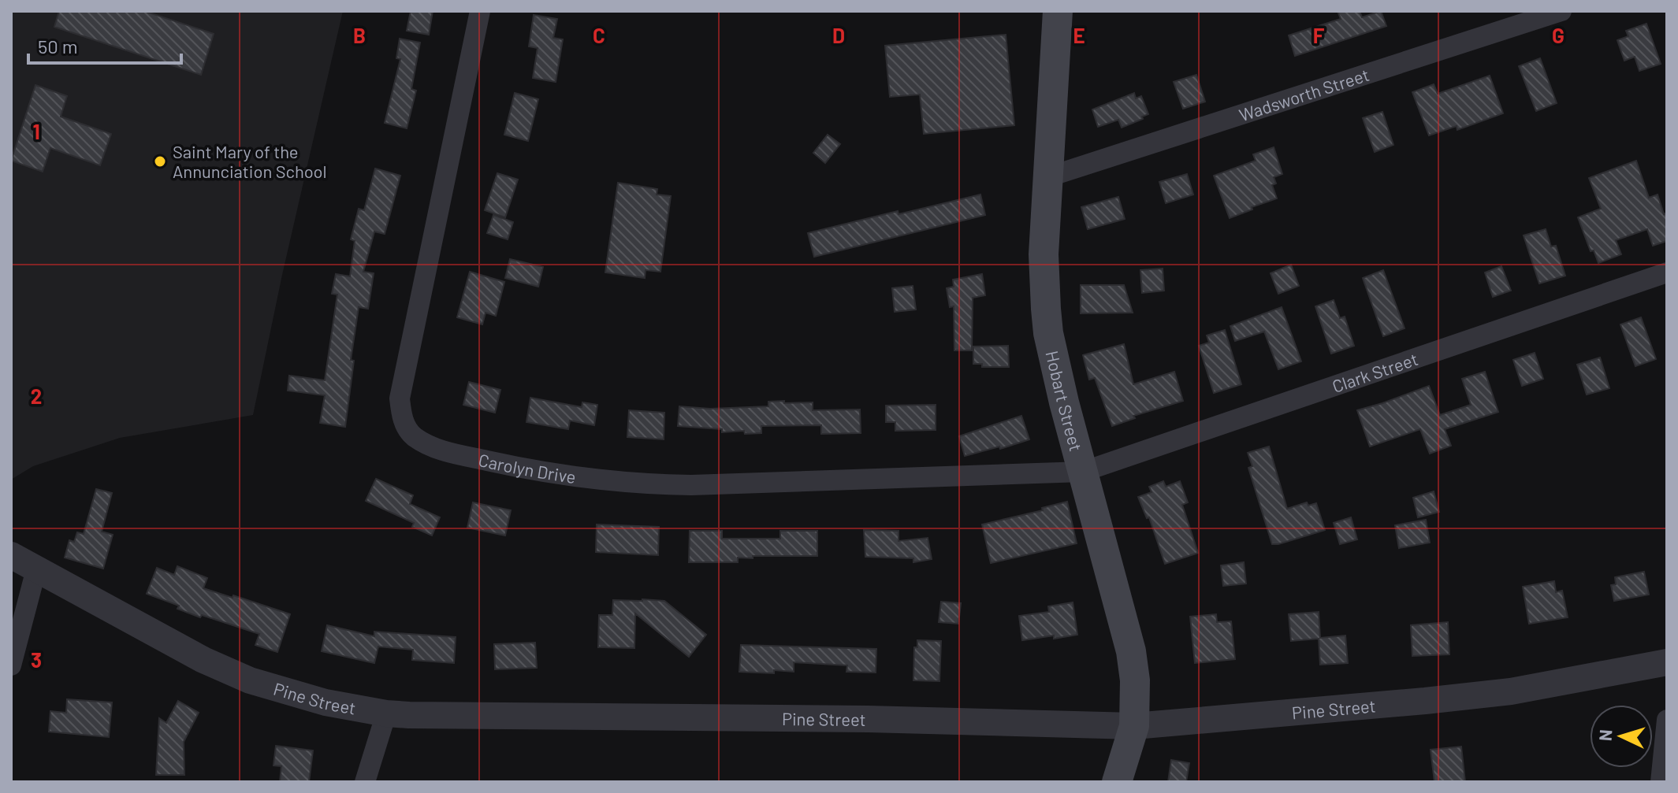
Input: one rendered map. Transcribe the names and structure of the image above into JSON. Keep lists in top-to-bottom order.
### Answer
{
  "streets": {
    "main road": ["Hobart Street"],
    "street": [
      "Wadsworth Street",
      "Clark Street",
      "Carolyn Drive",
      "Pine Street"
    ]
  },
  "crossings": [
    ["Wadsworth Street", "Hobart Street"],
    ["Clark Street", "Hobart Street"],
    ["Clark Street", "Carolyn Drive"],
    ["Hobart Street", "Carolyn Drive"],
    ["Hobart Street", "Pine Street"]
  ],
  "places": ["Saint Mary of the Annunciation School"],
  "scale_bar": "50 m",
  "north": "left",
  "grid": {
    "columns": [
      "B",
      "C",
      "D",
      "E",
      "F",
      "G"
    ],
    "rows": ["1", "2", "3"]
  }
}
